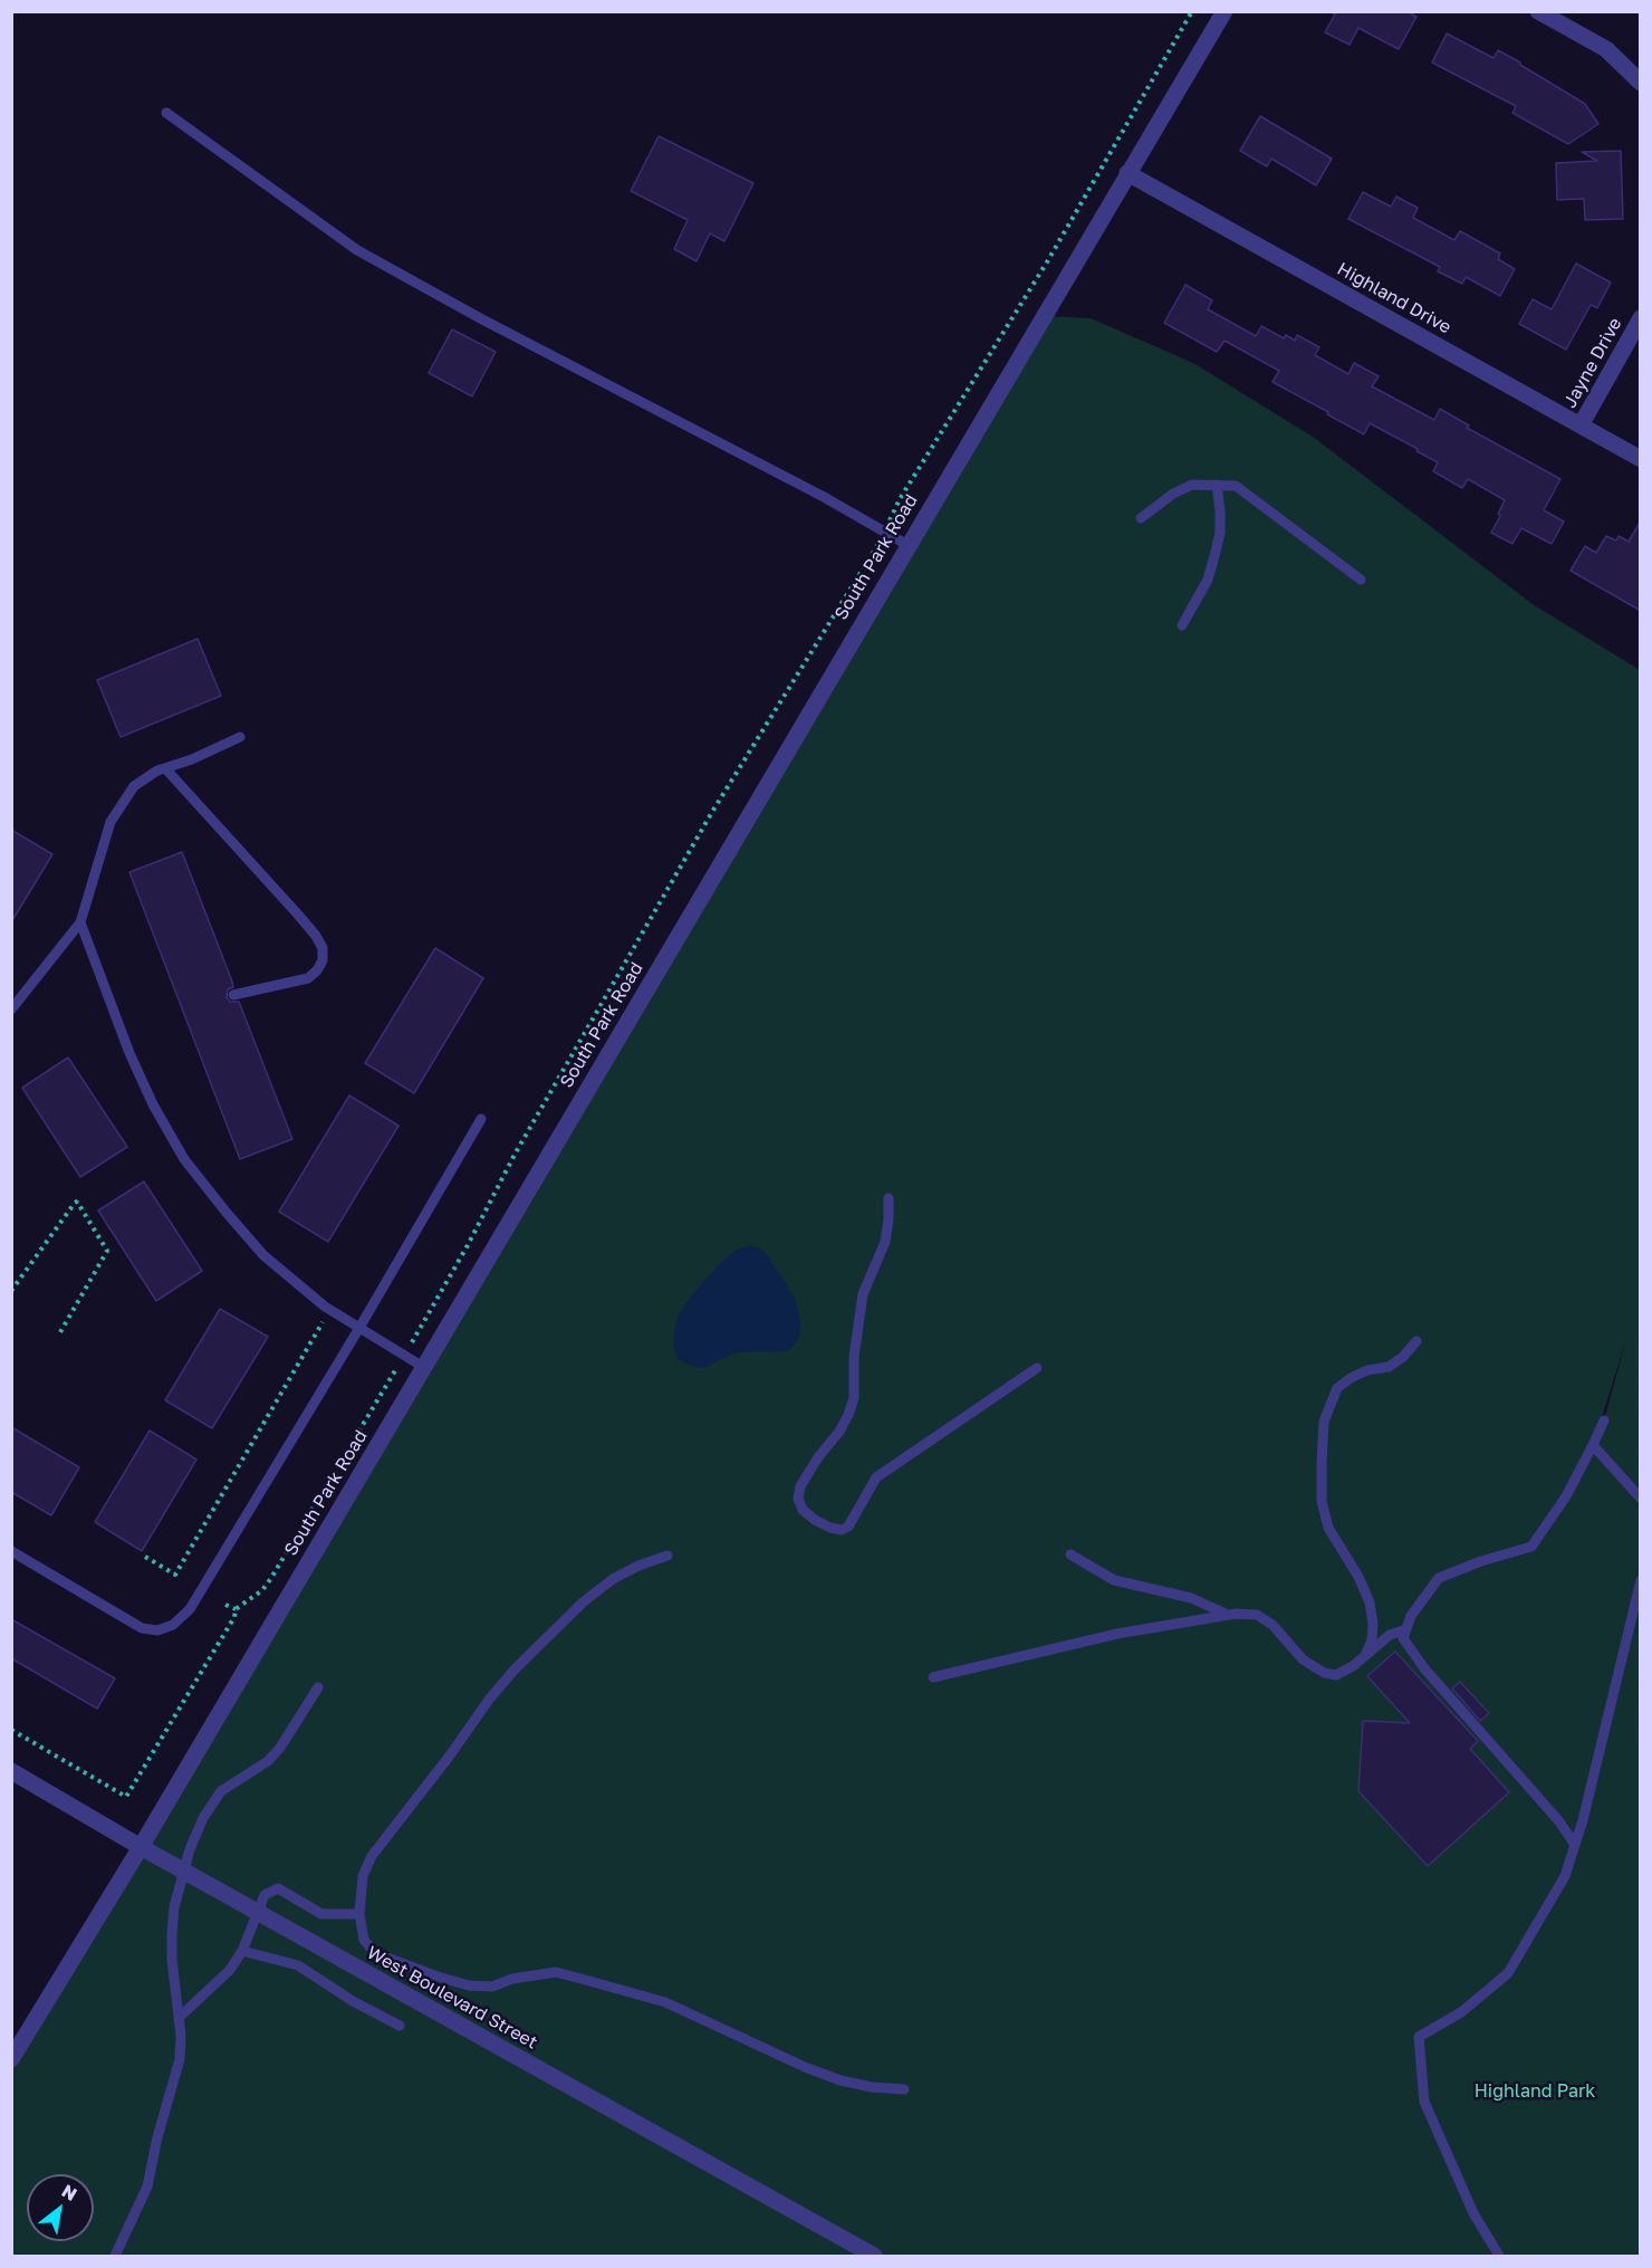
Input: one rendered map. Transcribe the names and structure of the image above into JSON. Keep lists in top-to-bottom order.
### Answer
{
  "streets": {
    "street": [
      "Highland Drive",
      "Jayne Drive",
      "South Park Road",
      "West Boulevard Street"
    ]
  },
  "crossings": [
    ["Highland Drive", "Jayne Drive"],
    ["Highland Drive", "South Park Road"],
    ["South Park Road", "West Boulevard Street"]
  ],
  "parks": ["Highland Park"],
  "north": "top right"
}
